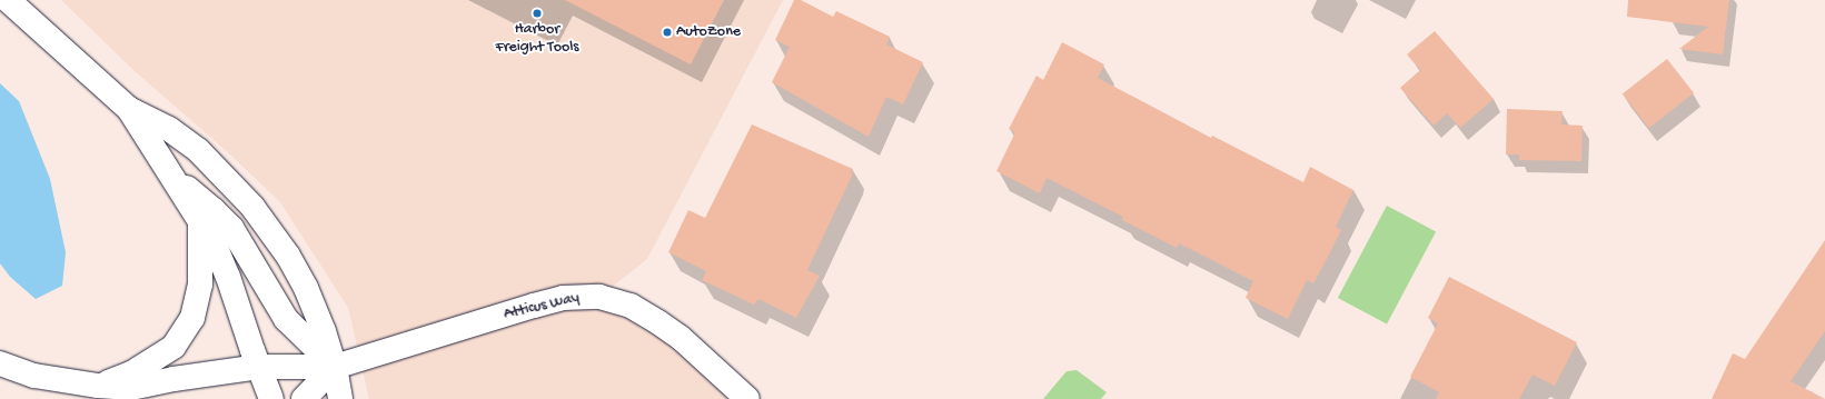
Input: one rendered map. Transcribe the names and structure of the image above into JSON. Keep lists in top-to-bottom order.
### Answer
{
  "streets": {
    "main road": ["Atticus Way"]
  },
  "places": ["Harbor Freight Tools", "AutoZone"]
}
